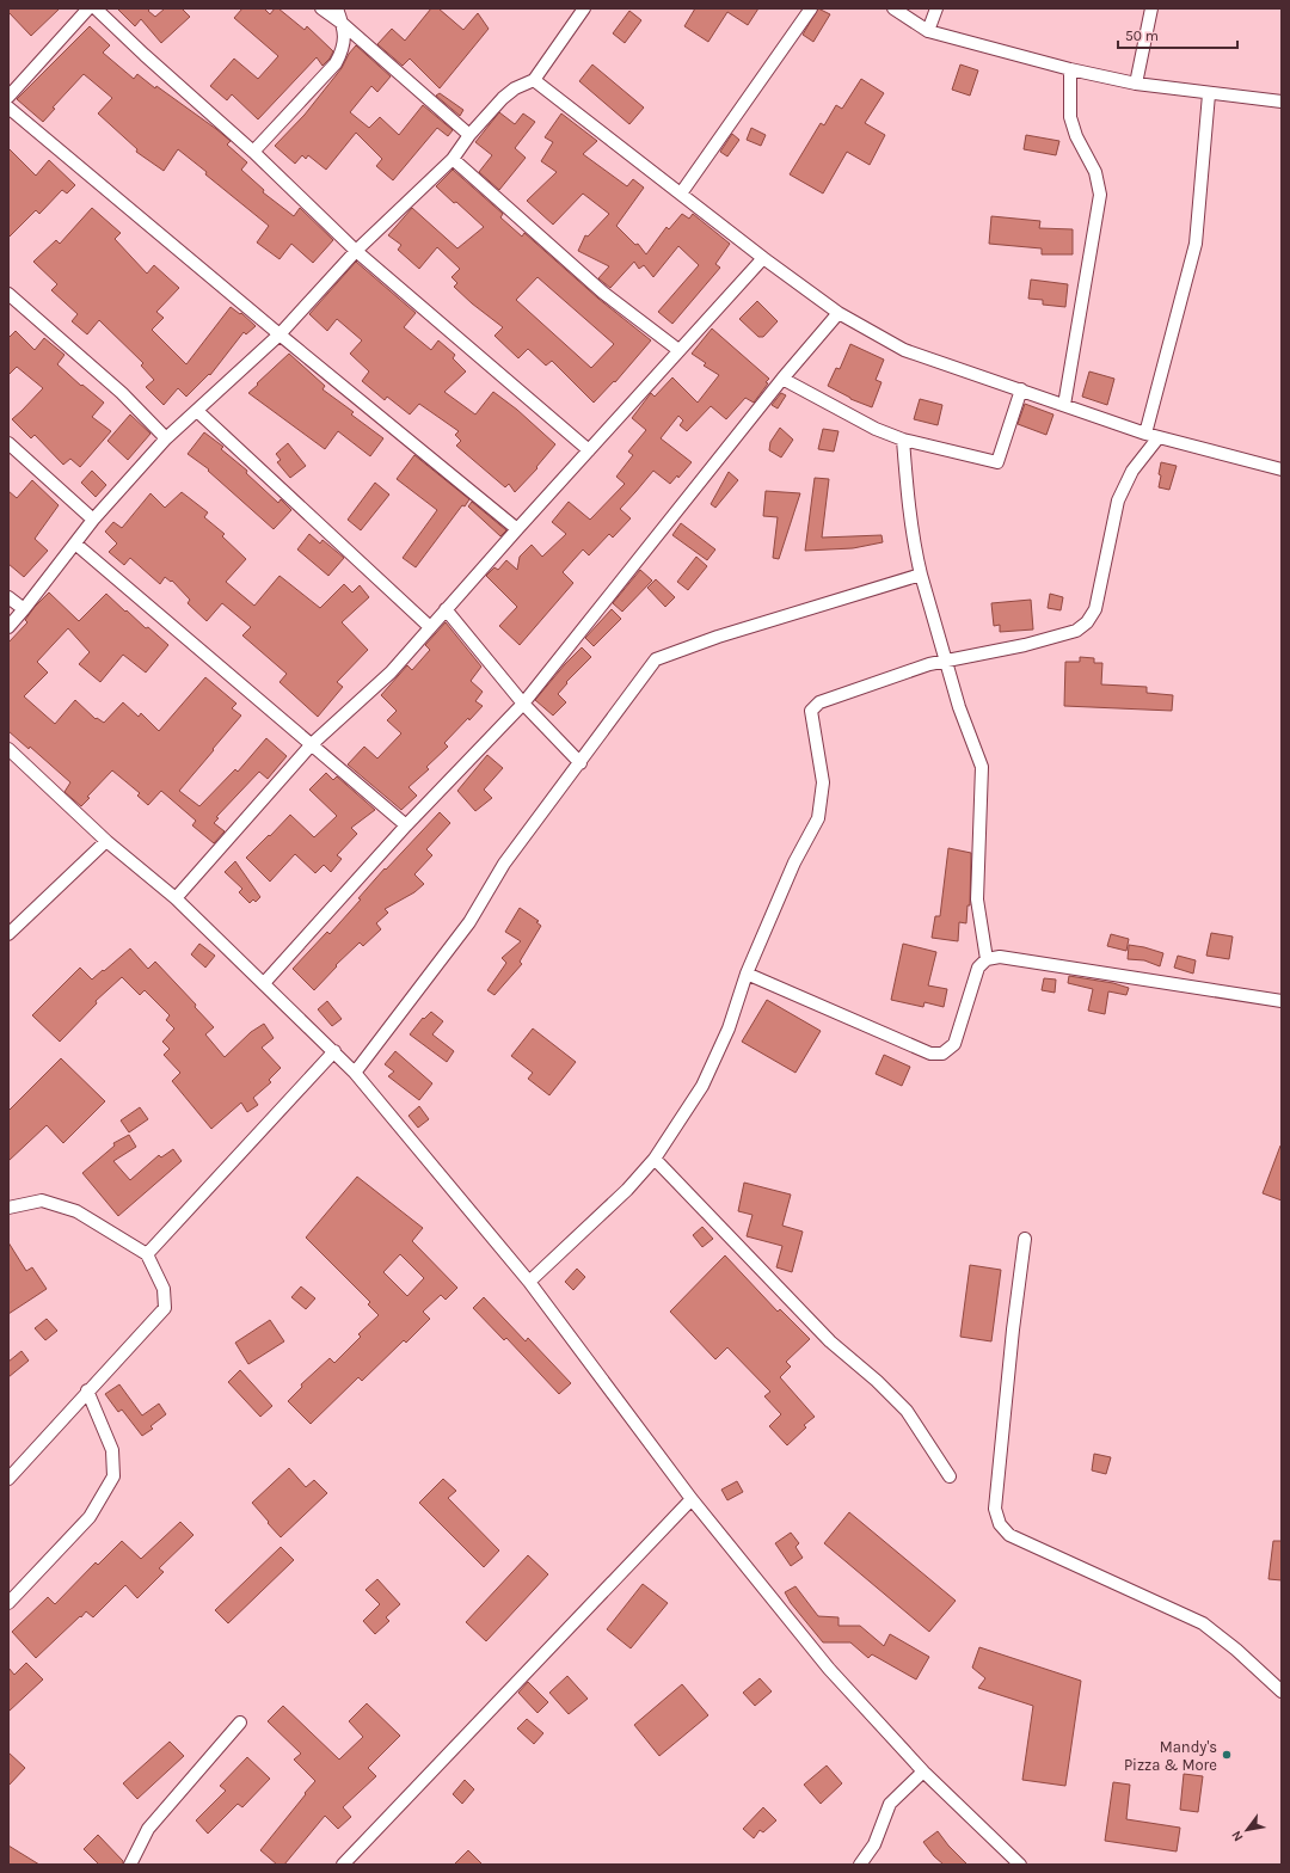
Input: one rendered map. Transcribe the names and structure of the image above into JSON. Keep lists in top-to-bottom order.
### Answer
{
  "places": ["Mandy's Pizza & More"],
  "scale_bar": "50 m",
  "north": "bottom left"
}
